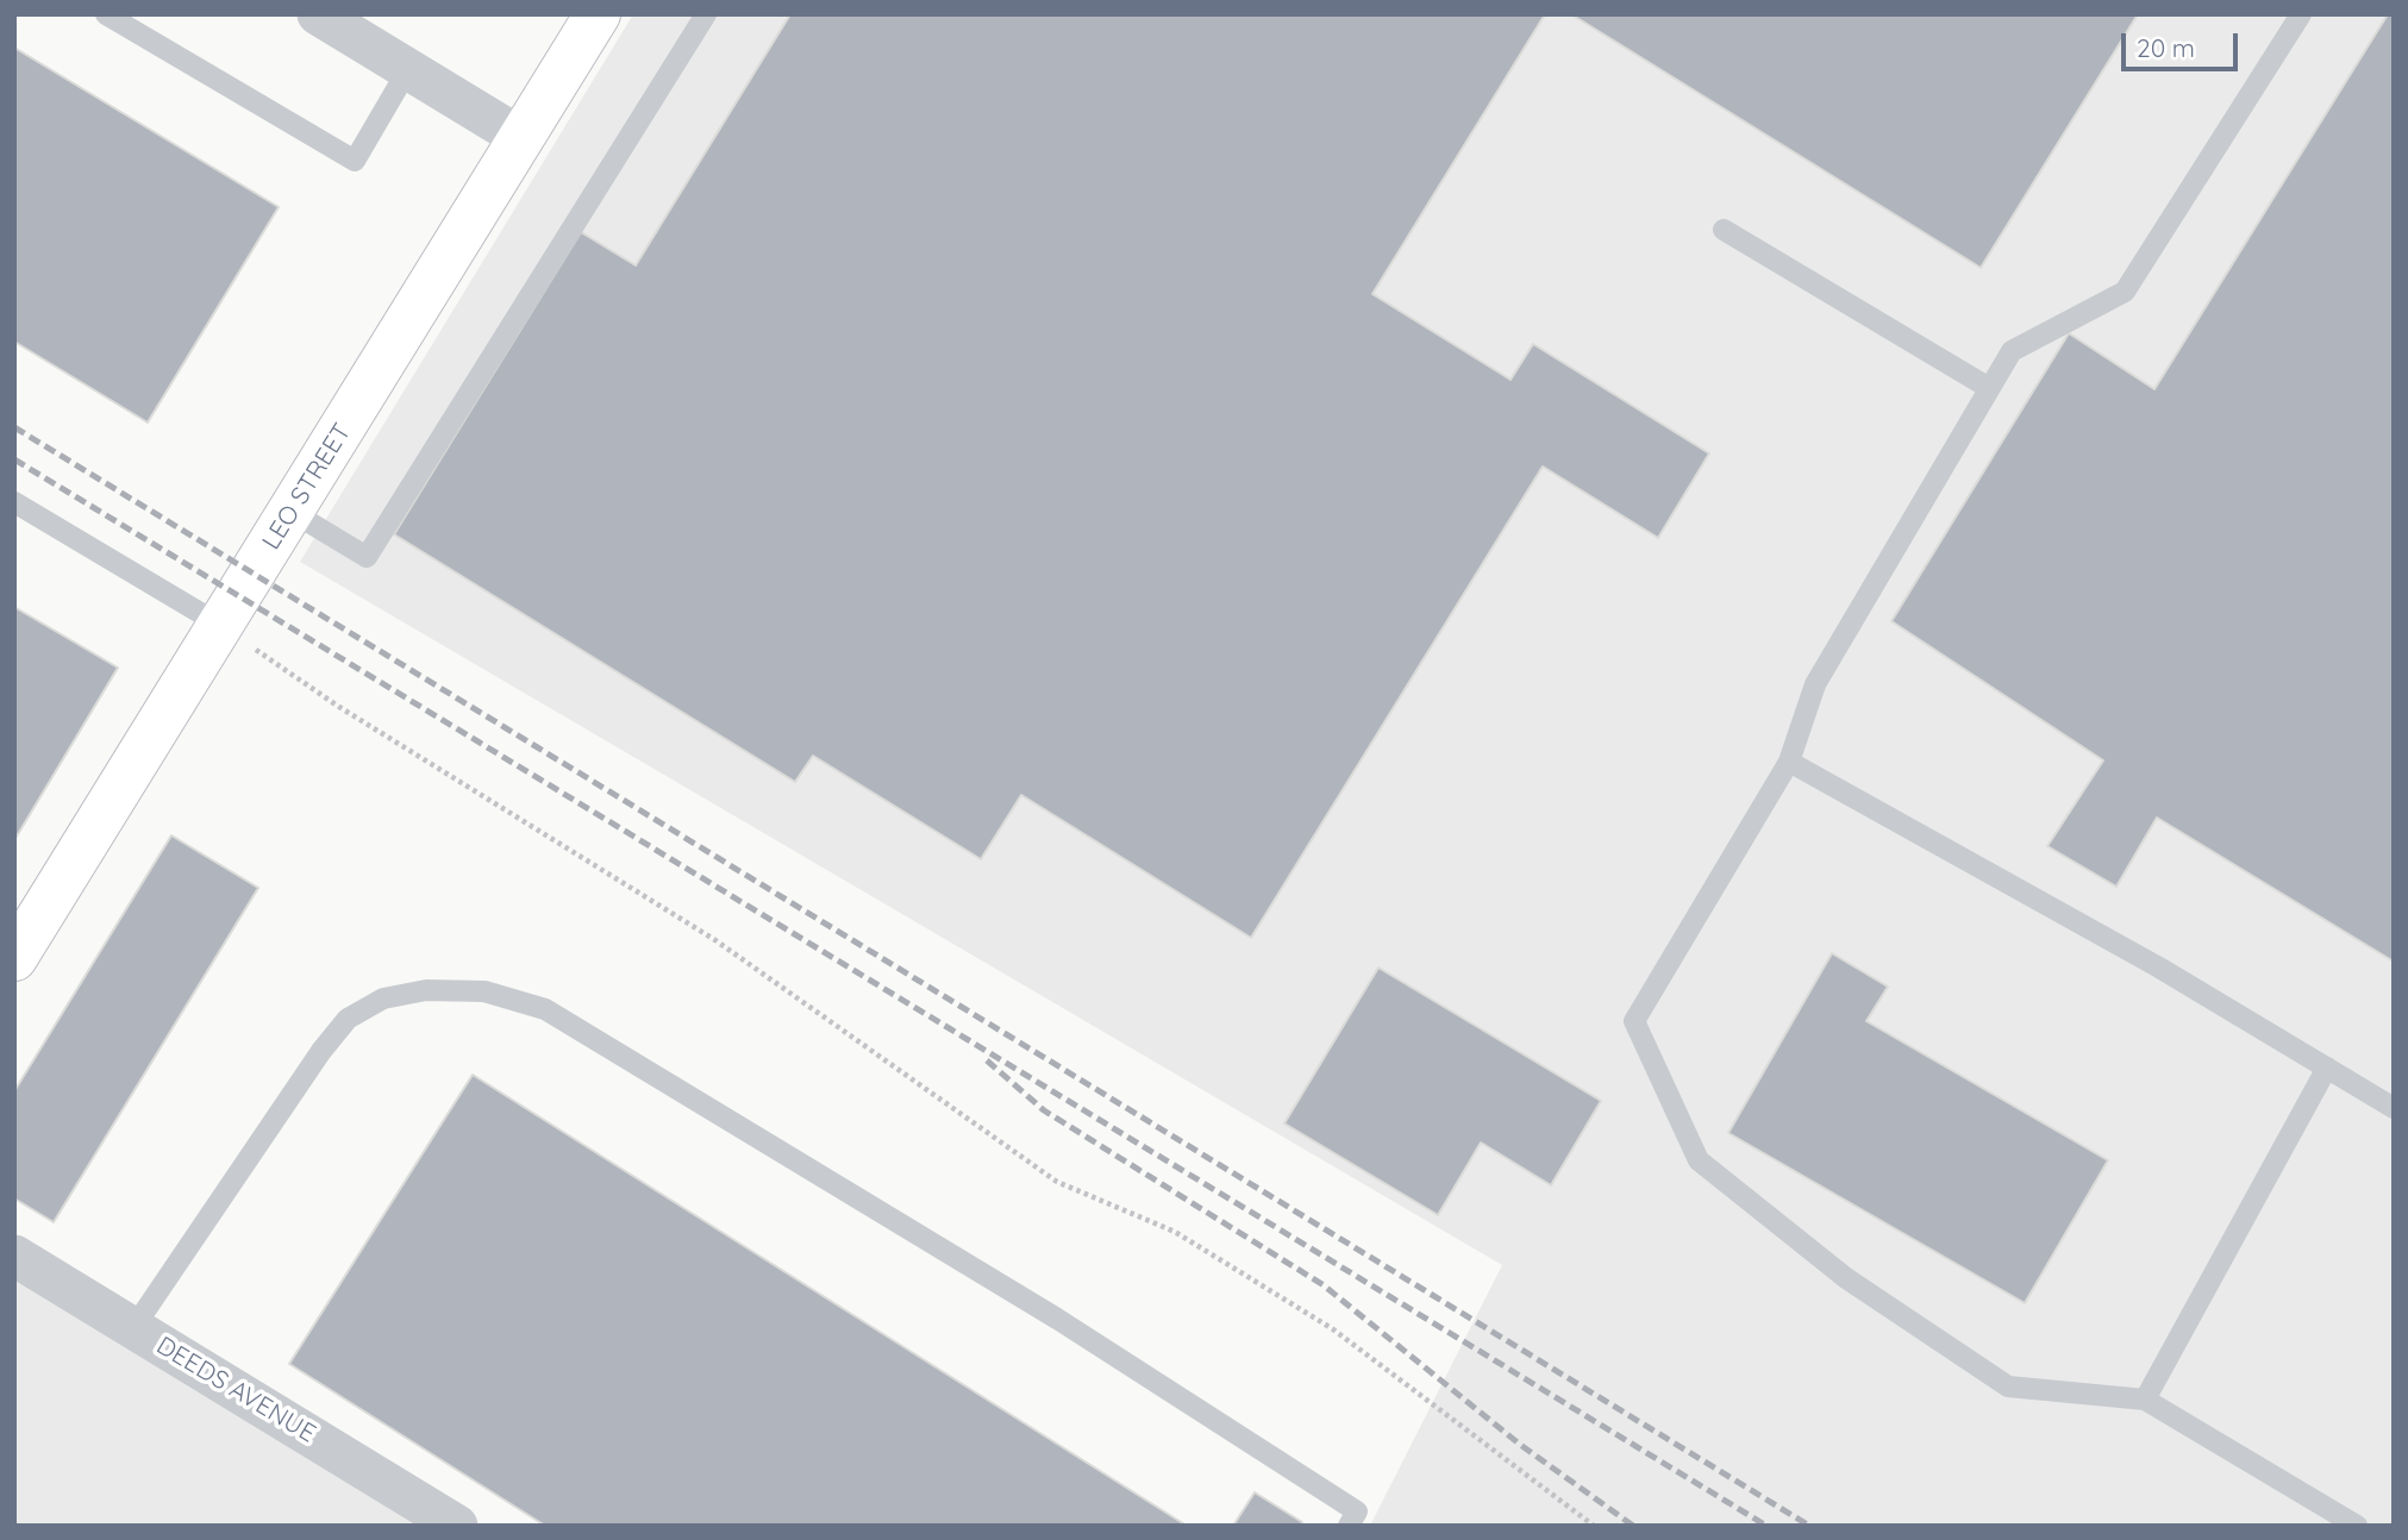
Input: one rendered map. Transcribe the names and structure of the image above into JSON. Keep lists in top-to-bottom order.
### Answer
{
  "streets": {
    "street": ["LEO STREET", "DEEDS AVENUE"]
  },
  "scale_bar": "20 m"
}
